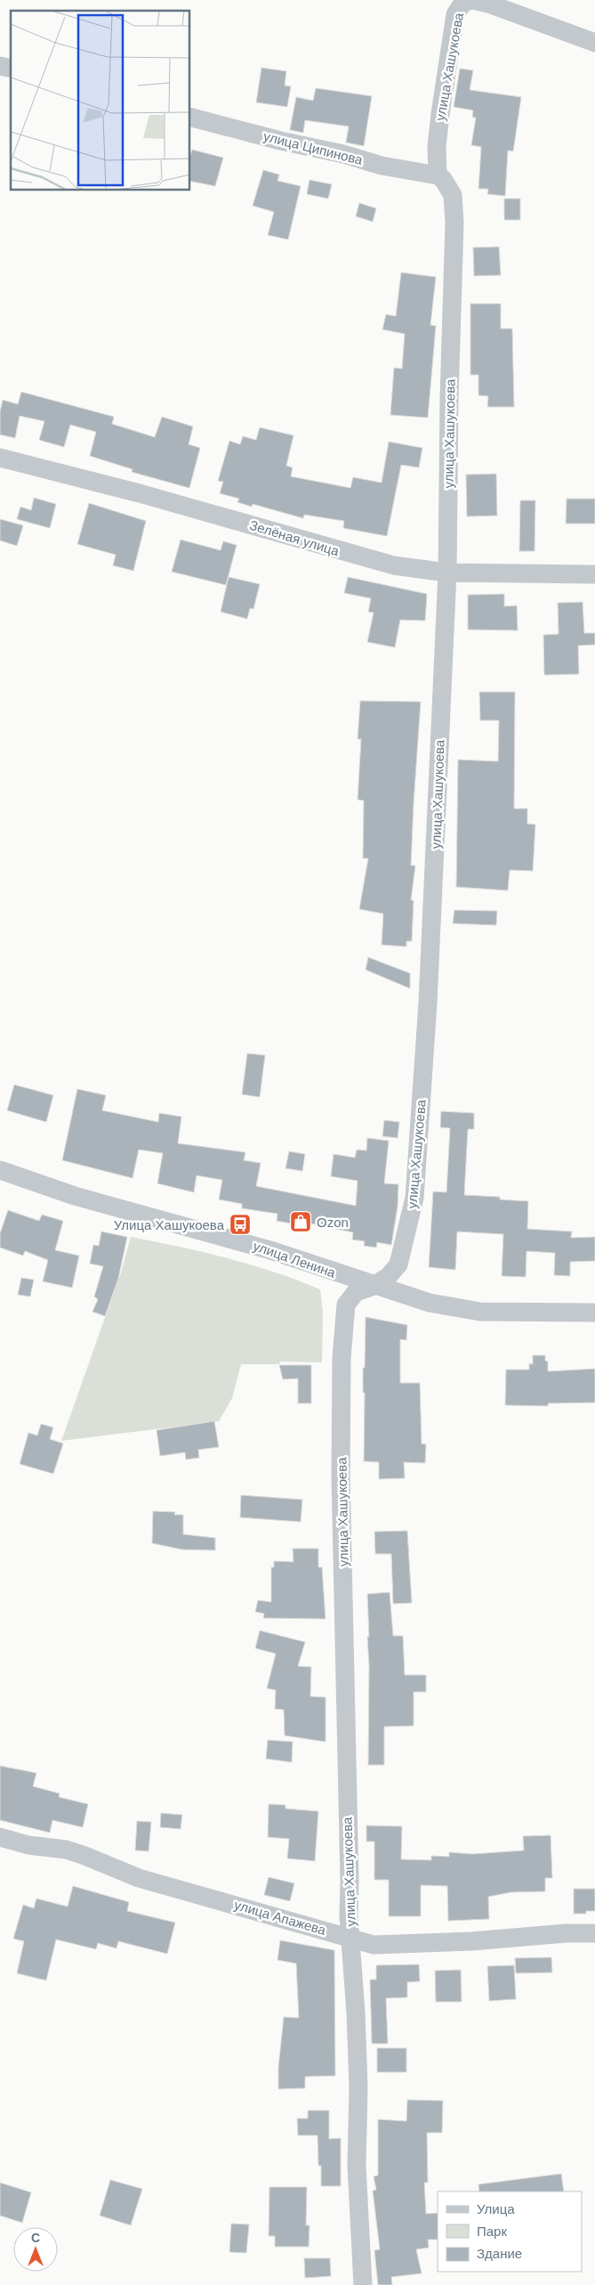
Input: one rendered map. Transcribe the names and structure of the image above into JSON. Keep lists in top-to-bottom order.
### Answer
{
  "streets": {
    "street": [
      "улица Хашукоева",
      "улица Ципинова",
      "Зелёная улица",
      "улица Ленина",
      "улица Апажева"
    ]
  },
  "crossings": [
    ["улица Хашукоева", "улица Ципинова"],
    ["улица Хашукоева", "Зелёная улица"],
    ["улица Хашукоева", "улица Ленина"],
    ["улица Хашукоева", "улица Апажева"]
  ],
  "places": {
    "shop": ["Ozon"],
    "bus stop": ["Улица Хашукоева"]
  },
  "legend": ["Улица", "Парк", "Здание"],
  "north": "top"
}
